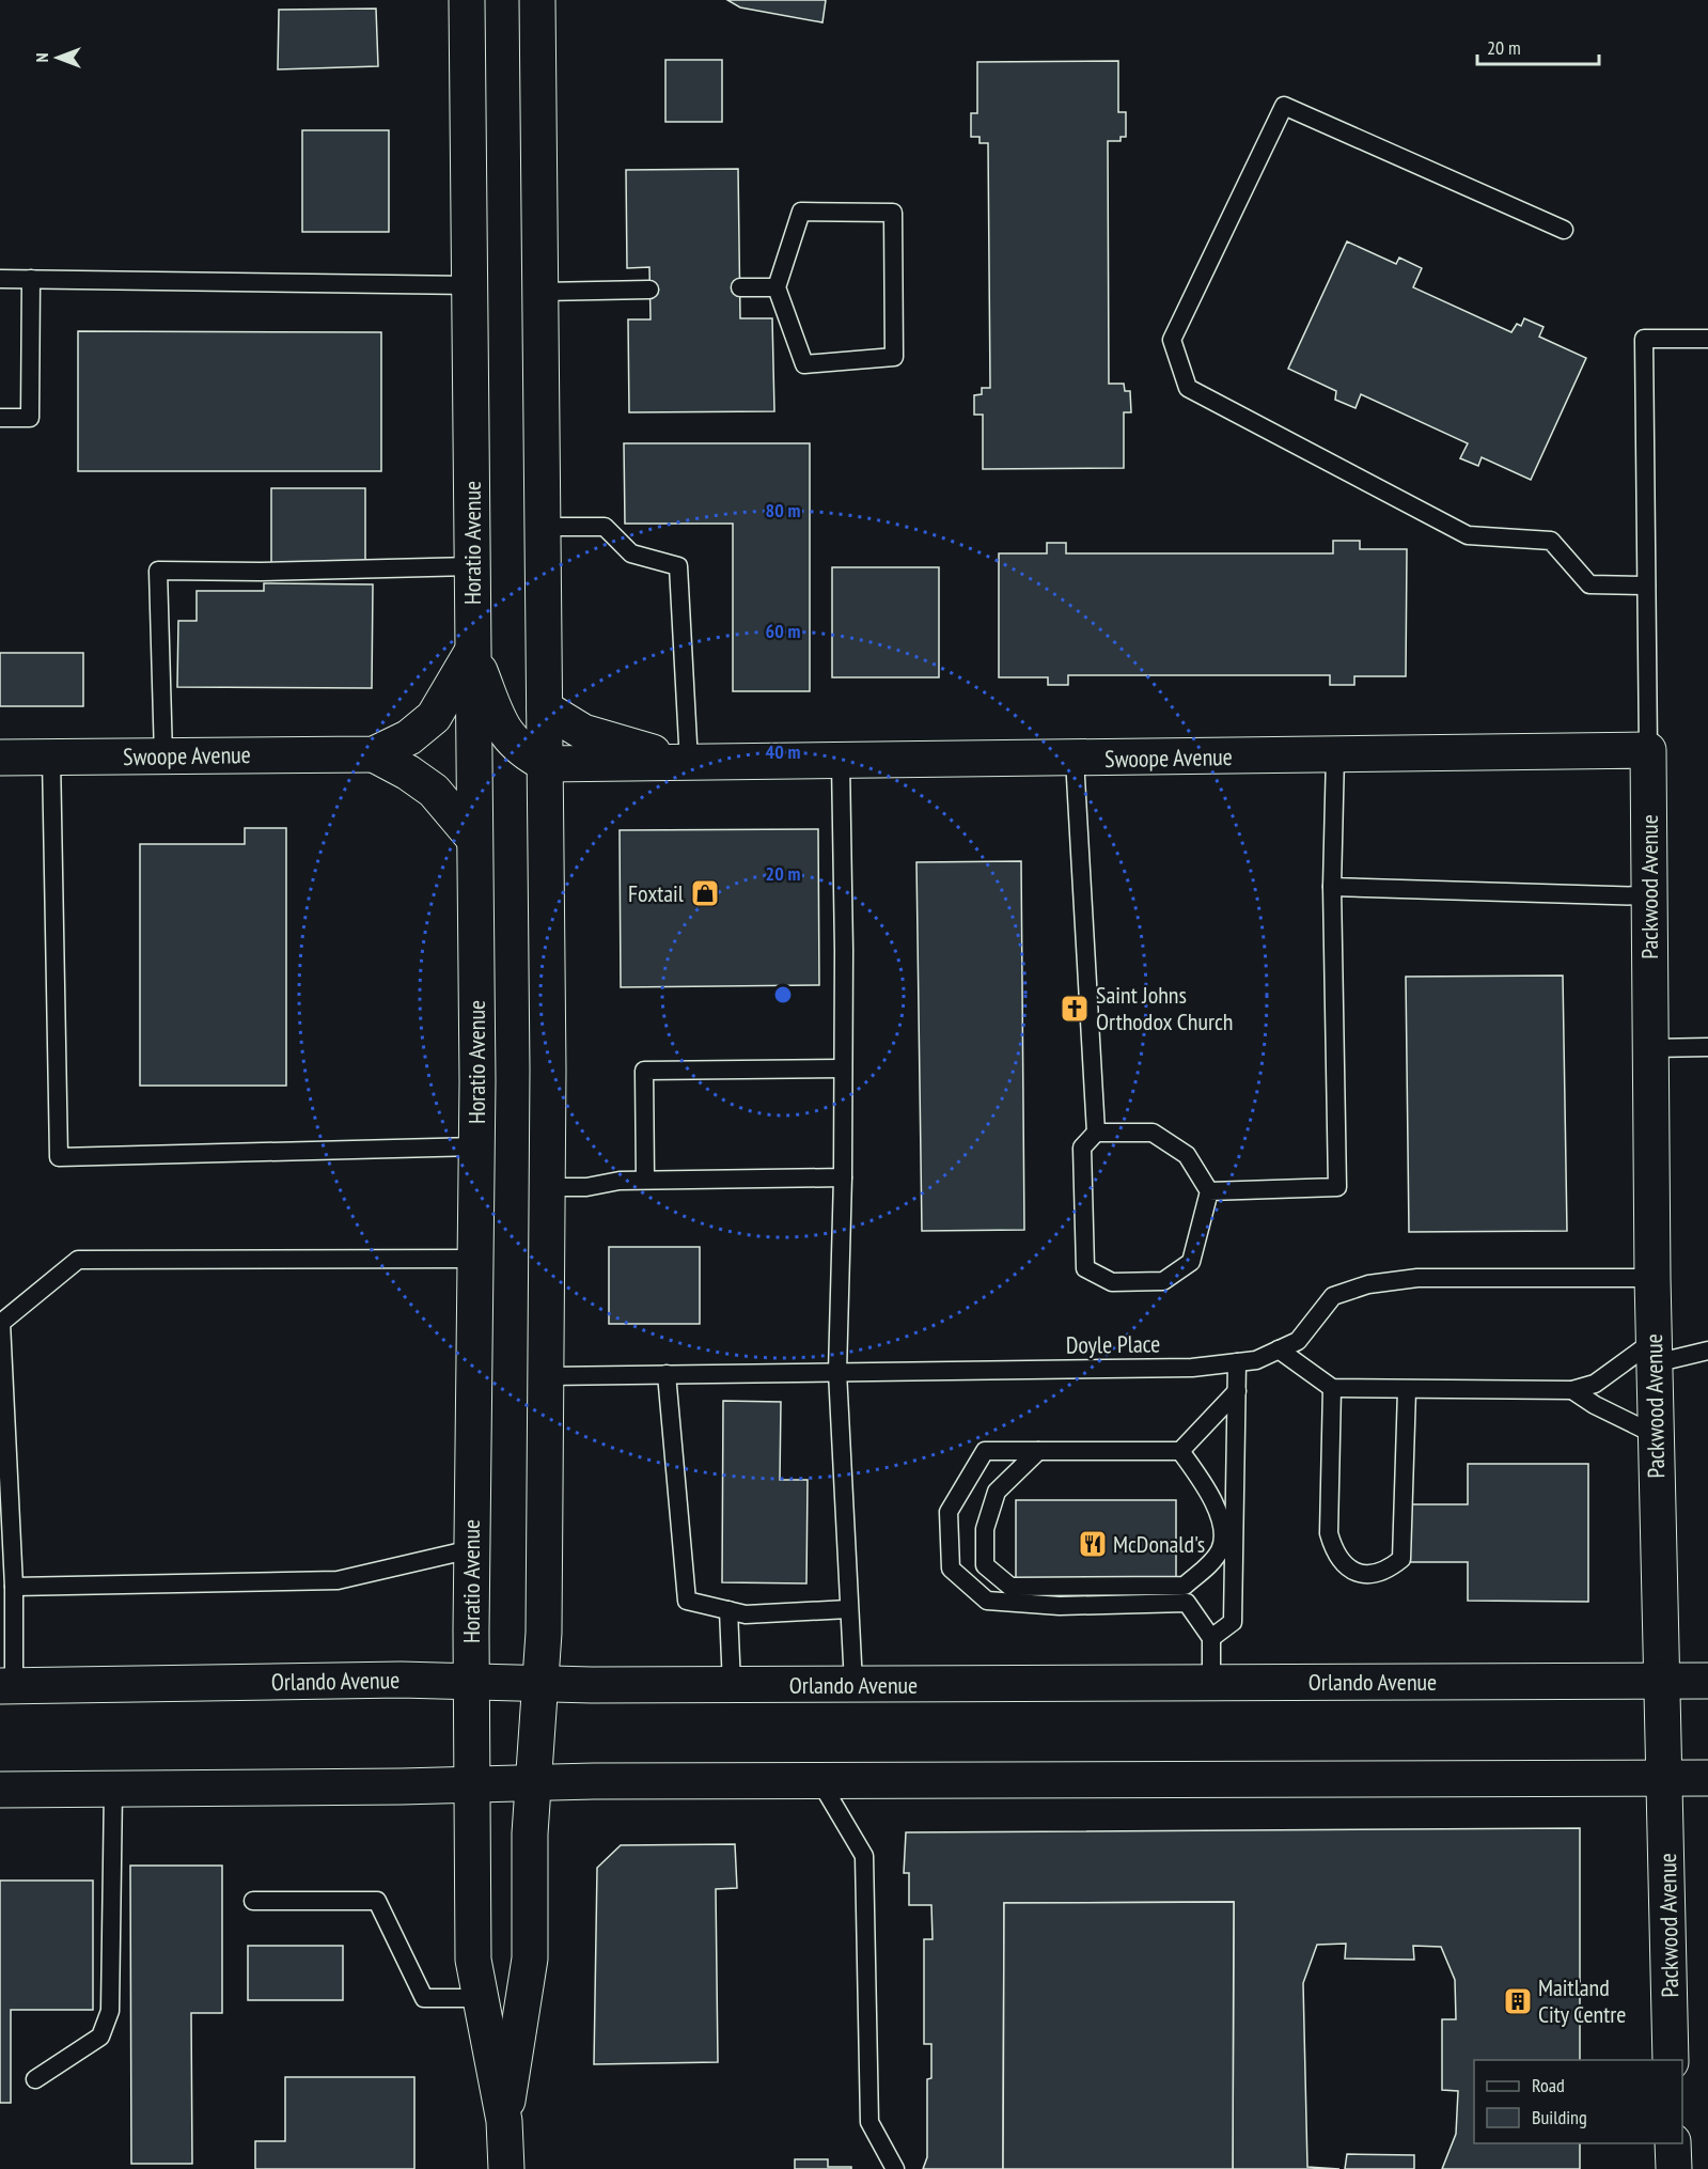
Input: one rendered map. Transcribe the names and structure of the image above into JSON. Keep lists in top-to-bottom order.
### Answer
{
  "streets": {
    "main road": [
      "Horatio Avenue",
      "Swoope Avenue",
      "Packwood Avenue",
      "Orlando Avenue"
    ],
    "lane": ["Doyle Place"]
  },
  "crossings": [
    ["Horatio Avenue", "Swoope Avenue"],
    ["Horatio Avenue", "Doyle Place"],
    ["Horatio Avenue", "Orlando Avenue"],
    ["Swoope Avenue", "Packwood Avenue"],
    ["Packwood Avenue", "Doyle Place"],
    ["Packwood Avenue", "Orlando Avenue"]
  ],
  "places": {
    "shop": ["Foxtail"],
    "church": ["Saint Johns Orthodox Church"],
    "restaurant": ["McDonald's"],
    "building": ["Maitland City Centre"]
  },
  "legend": ["Road", "Building"],
  "scale_bar": "20 m",
  "north": "left",
  "rings": [
    "80 m",
    "60 m",
    "40 m",
    "20 m"
  ]
}
